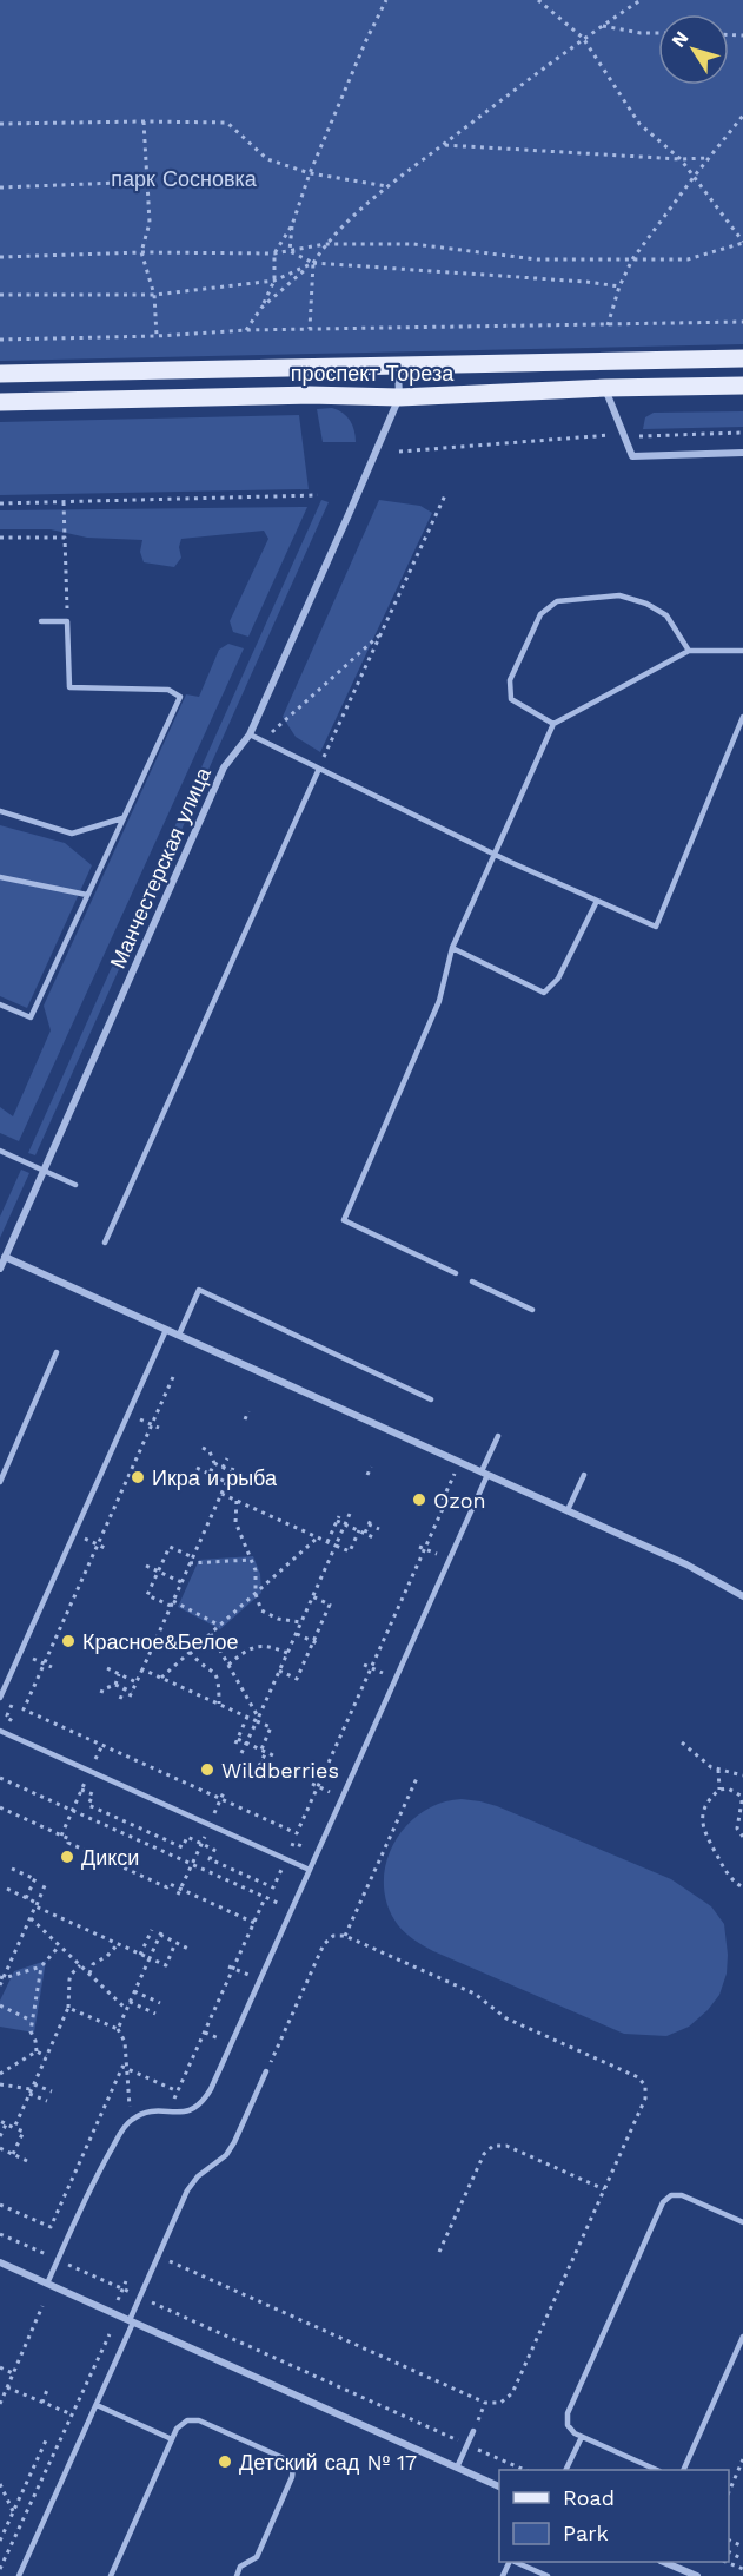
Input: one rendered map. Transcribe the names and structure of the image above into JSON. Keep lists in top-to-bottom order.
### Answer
{
  "streets": {
    "main road": ["проспект Тореза"],
    "street": ["Манчестерская улица"]
  },
  "crossings": [
    ["проспект Тореза", "Манчестерская улица"]
  ],
  "parks": ["парк Сосновка"],
  "places": [
    "Икра и рыба",
    "Ozon",
    "Красное&Белое",
    "Wildberries",
    "Дикси",
    "Детский сад № 17"
  ],
  "legend": ["Road", "Park"],
  "north": "top left"
}
